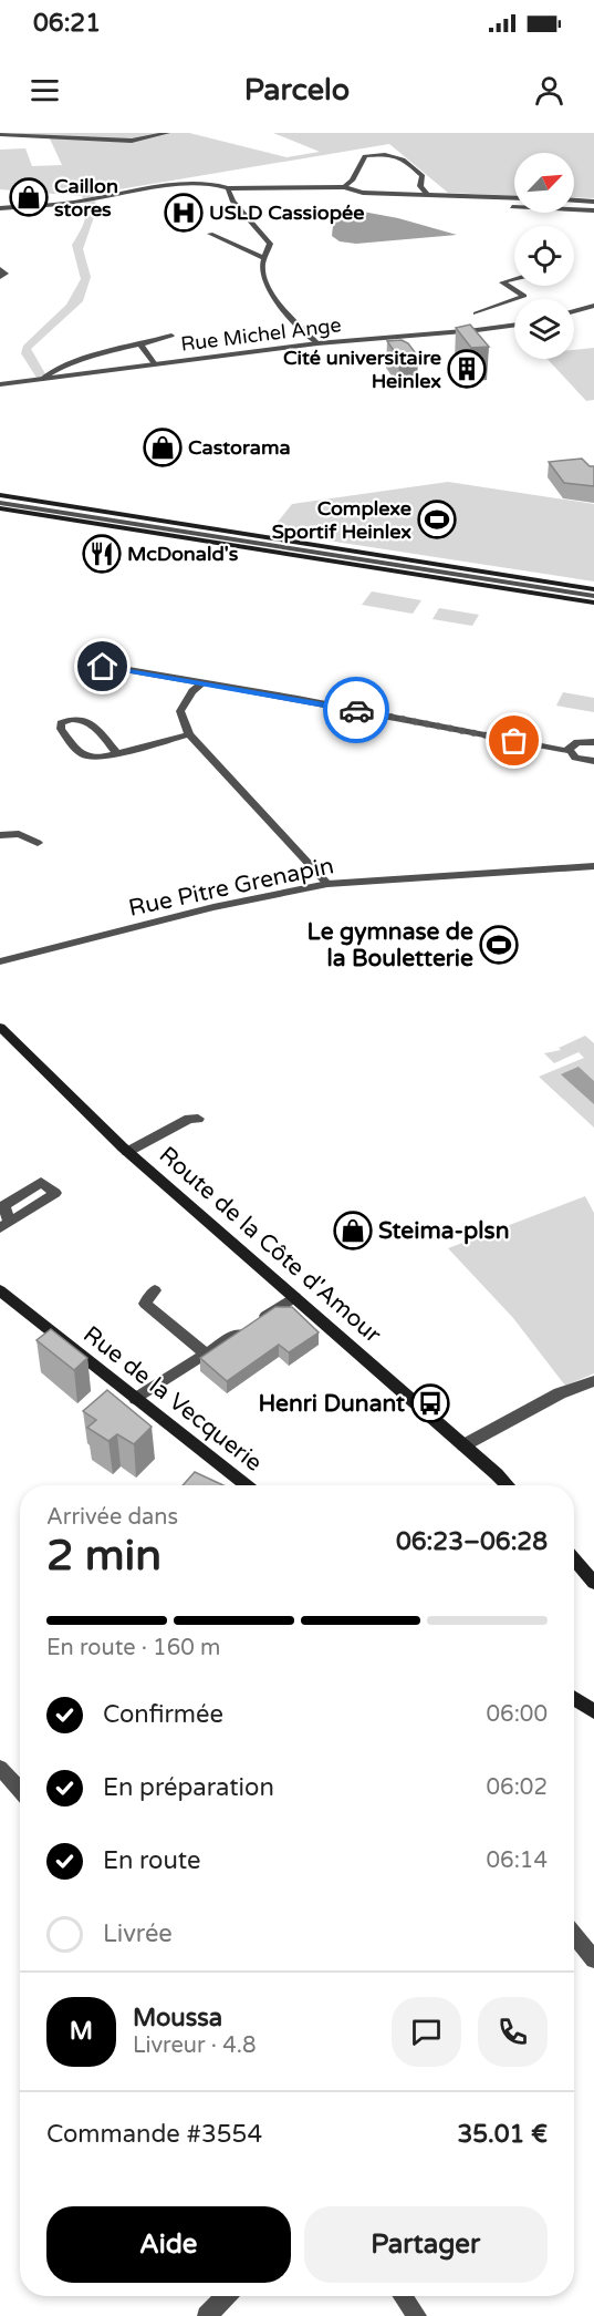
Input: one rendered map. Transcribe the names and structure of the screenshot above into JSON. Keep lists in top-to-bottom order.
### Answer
{
  "streets": {
    "main road": ["Route de la Côte d'Amour", "Rue de la Vecquerie"],
    "street": ["Rue Michel Ange", "Rue Pitre Grenapin"]
  },
  "places": {
    "shop": ["Caillon stores", "Castorama", "Steima-plsn"],
    "hospital": ["USLD Cassiopée"],
    "building": ["Cité universitaire Heinlex"],
    "sports": ["Complexe Sportif Heinlex", "Le gymnase de la Bouletterie"],
    "restaurant": ["McDonald's"],
    "bus stop": ["Henri Dunant"]
  },
  "north": "top right",
  "page": {
    "status": "06:21",
    "header": "Parcelo",
    "heading": ["2 min", "Arrivée dans", "06:23–06:28"],
    "panel": [
      "Moussa",
      "Livreur · 4.8",
      "Commande #3554",
      "35.01 €"
    ],
    "bar": "En route · 160 m",
    "list": [
      ["Confirmée", "06:00"],
      ["En préparation", "06:02"],
      ["En route", "06:14"],
      "Livrée"
    ],
    "round": "M",
    "buttons": ["Aide", "Partager"]
  }
}
